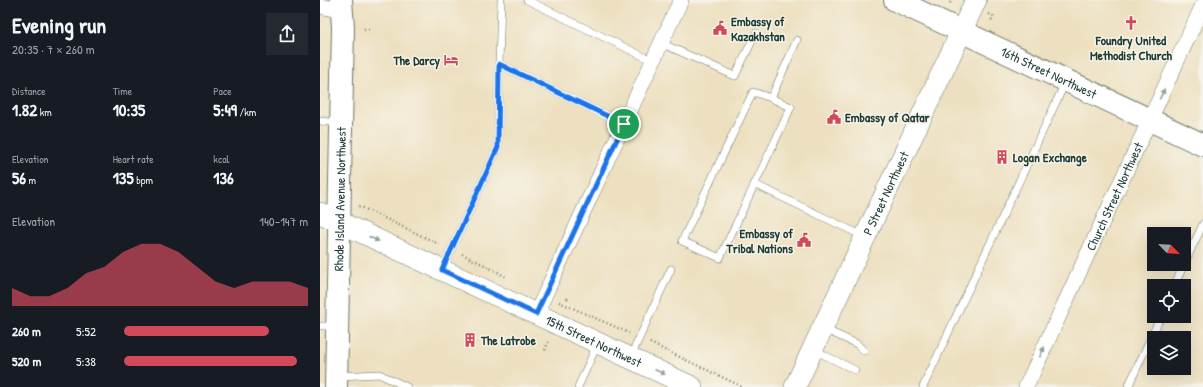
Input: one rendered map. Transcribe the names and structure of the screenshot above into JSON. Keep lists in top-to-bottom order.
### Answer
{
  "streets": {
    "main road": [
      "16th Street Northwest",
      "P Street Northwest",
      "Rhode Island Avenue Northwest",
      "15th Street Northwest"
    ],
    "street": ["Church Street Northwest"]
  },
  "crossings": [
    ["16th Street Northwest", "P Street Northwest"],
    ["16th Street Northwest", "Church Street Northwest"],
    ["Rhode Island Avenue Northwest", "15th Street Northwest"]
  ],
  "one_way": ["Church Street Northwest", "15th Street Northwest"],
  "places": {
    "church": ["Foundry United Methodist Church"],
    "public building": ["Embassy of Kazakhstan", "Embassy of Qatar", "Embassy of Tribal Nations"],
    "hotel": ["The Darcy"],
    "building": ["Logan Exchange", "The Latrobe"]
  },
  "north": "bottom right",
  "page": {
    "heading": ["Evening run", "20:35 · 7 × 260 m"],
    "stats": [
      ["Distance", "1.82 km"],
      ["Time", "10:35"],
      ["Pace", "5:49 /km"],
      ["Elevation", "56 m"],
      ["Heart rate", "135 bpm"],
      ["kcal", "136"]
    ],
    "chart": ["Elevation", "140–147 m"],
    "list": [
      {
        "name": "260 m",
        "note": "5:52"
      },
      {
        "name": "520 m",
        "note": "5:38"
      }
    ]
  }
}
